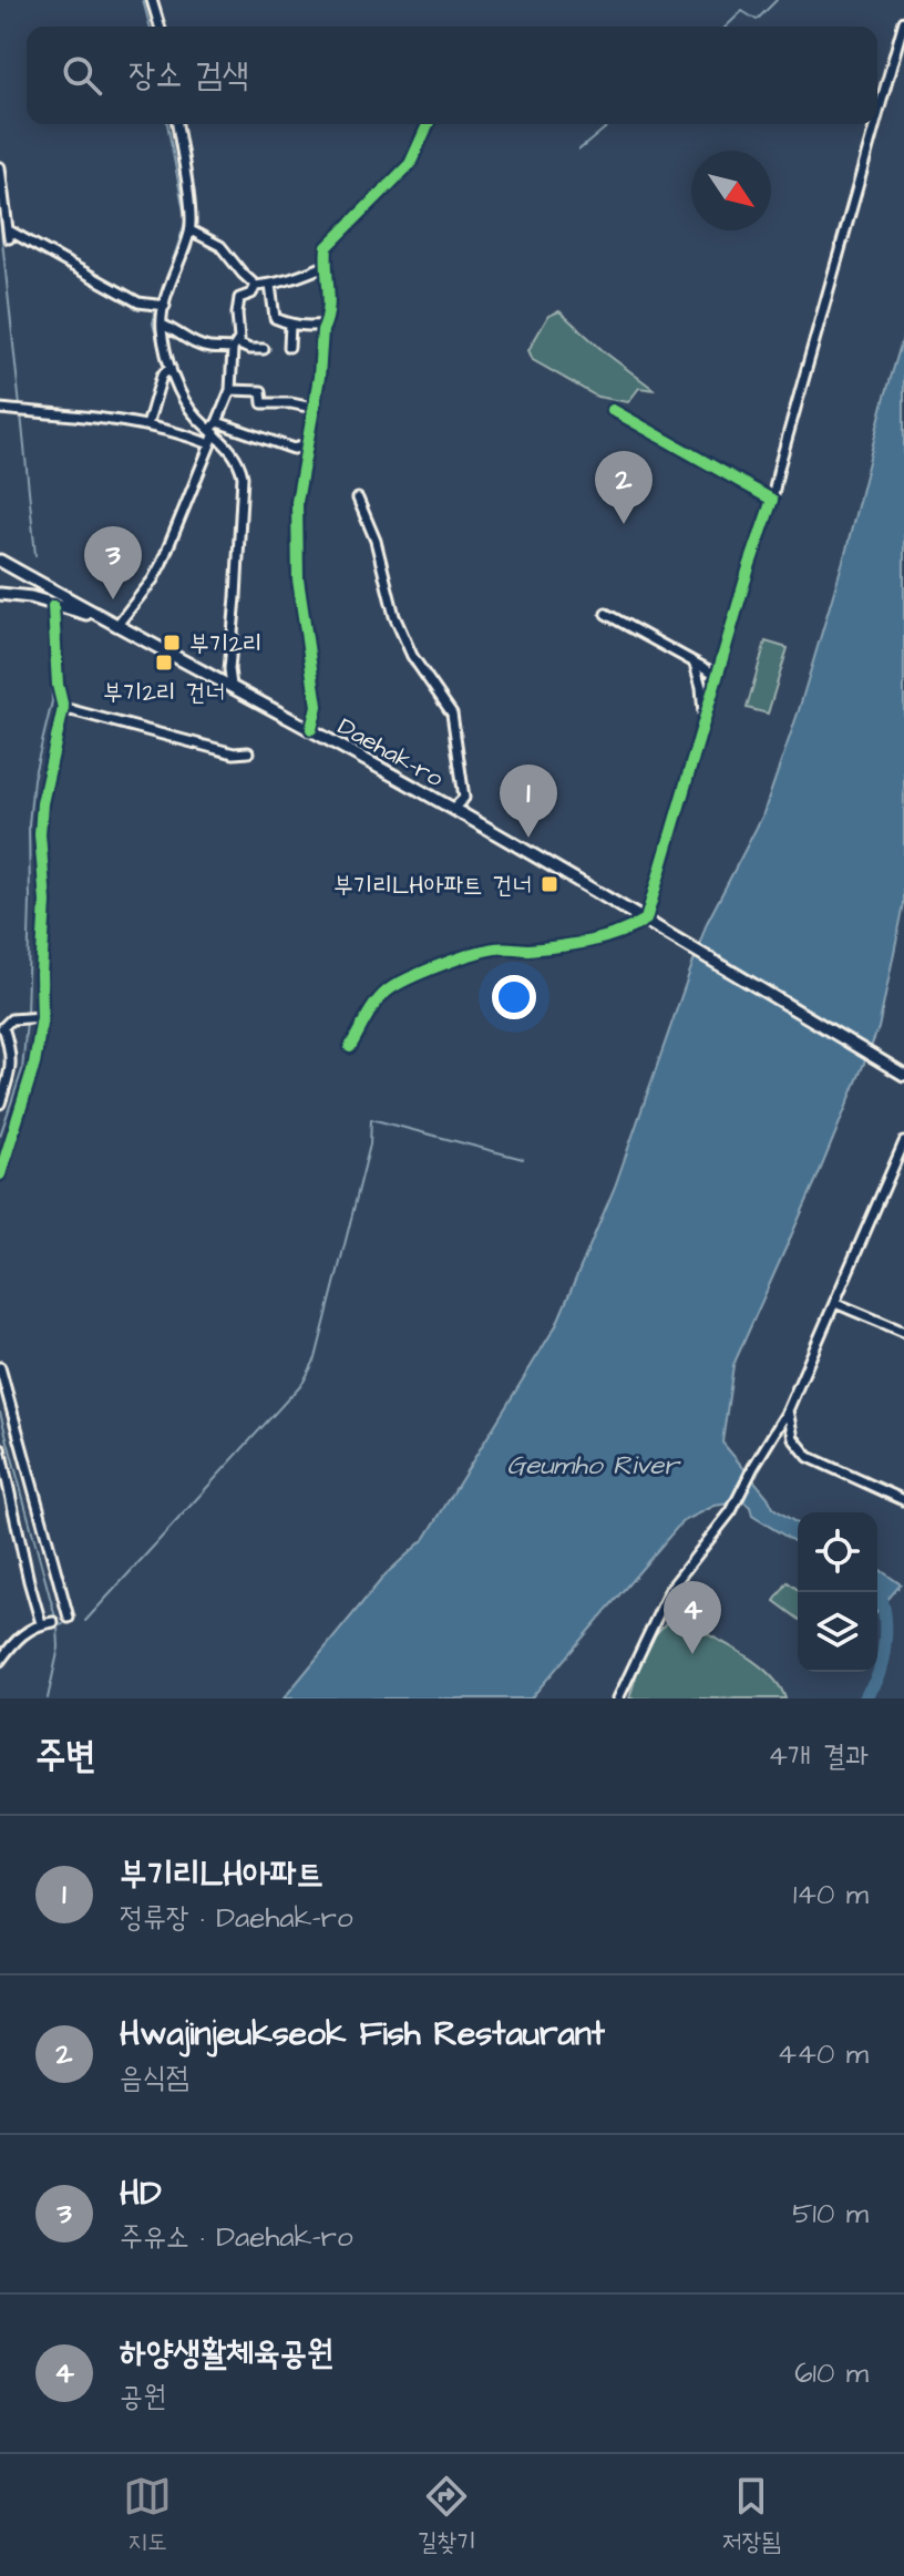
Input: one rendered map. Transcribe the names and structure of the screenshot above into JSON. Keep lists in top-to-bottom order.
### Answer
{
  "streets": {
    "main road": ["Daehak-ro"]
  },
  "water": ["Geumho River"],
  "places": {
    "transit": ["부기2리", "부기2리 건너", "부기리LH아파트 건너"]
  },
  "north": "bottom right",
  "page": {
    "search": "장소 검색",
    "pins": [
      "2",
      "3",
      "1",
      "4"
    ],
    "heading": ["주변", "4개 결과"],
    "list": [
      {
        "mark": "1",
        "name": "부기리LH아파트",
        "note": "정류장 · Daehak-ro",
        "value": "140 m"
      },
      {
        "mark": "2",
        "name": "Hwajinjeukseok Fish Restaurant",
        "note": "음식점",
        "value": "440 m"
      },
      {
        "mark": "3",
        "name": "HD",
        "note": "주유소 · Daehak-ro",
        "value": "510 m"
      },
      {
        "mark": "4",
        "name": "하양생활체육공원",
        "note": "공원",
        "value": "610 m"
      }
    ],
    "nav": ["지도", "길찾기", "저장됨"]
  }
}
